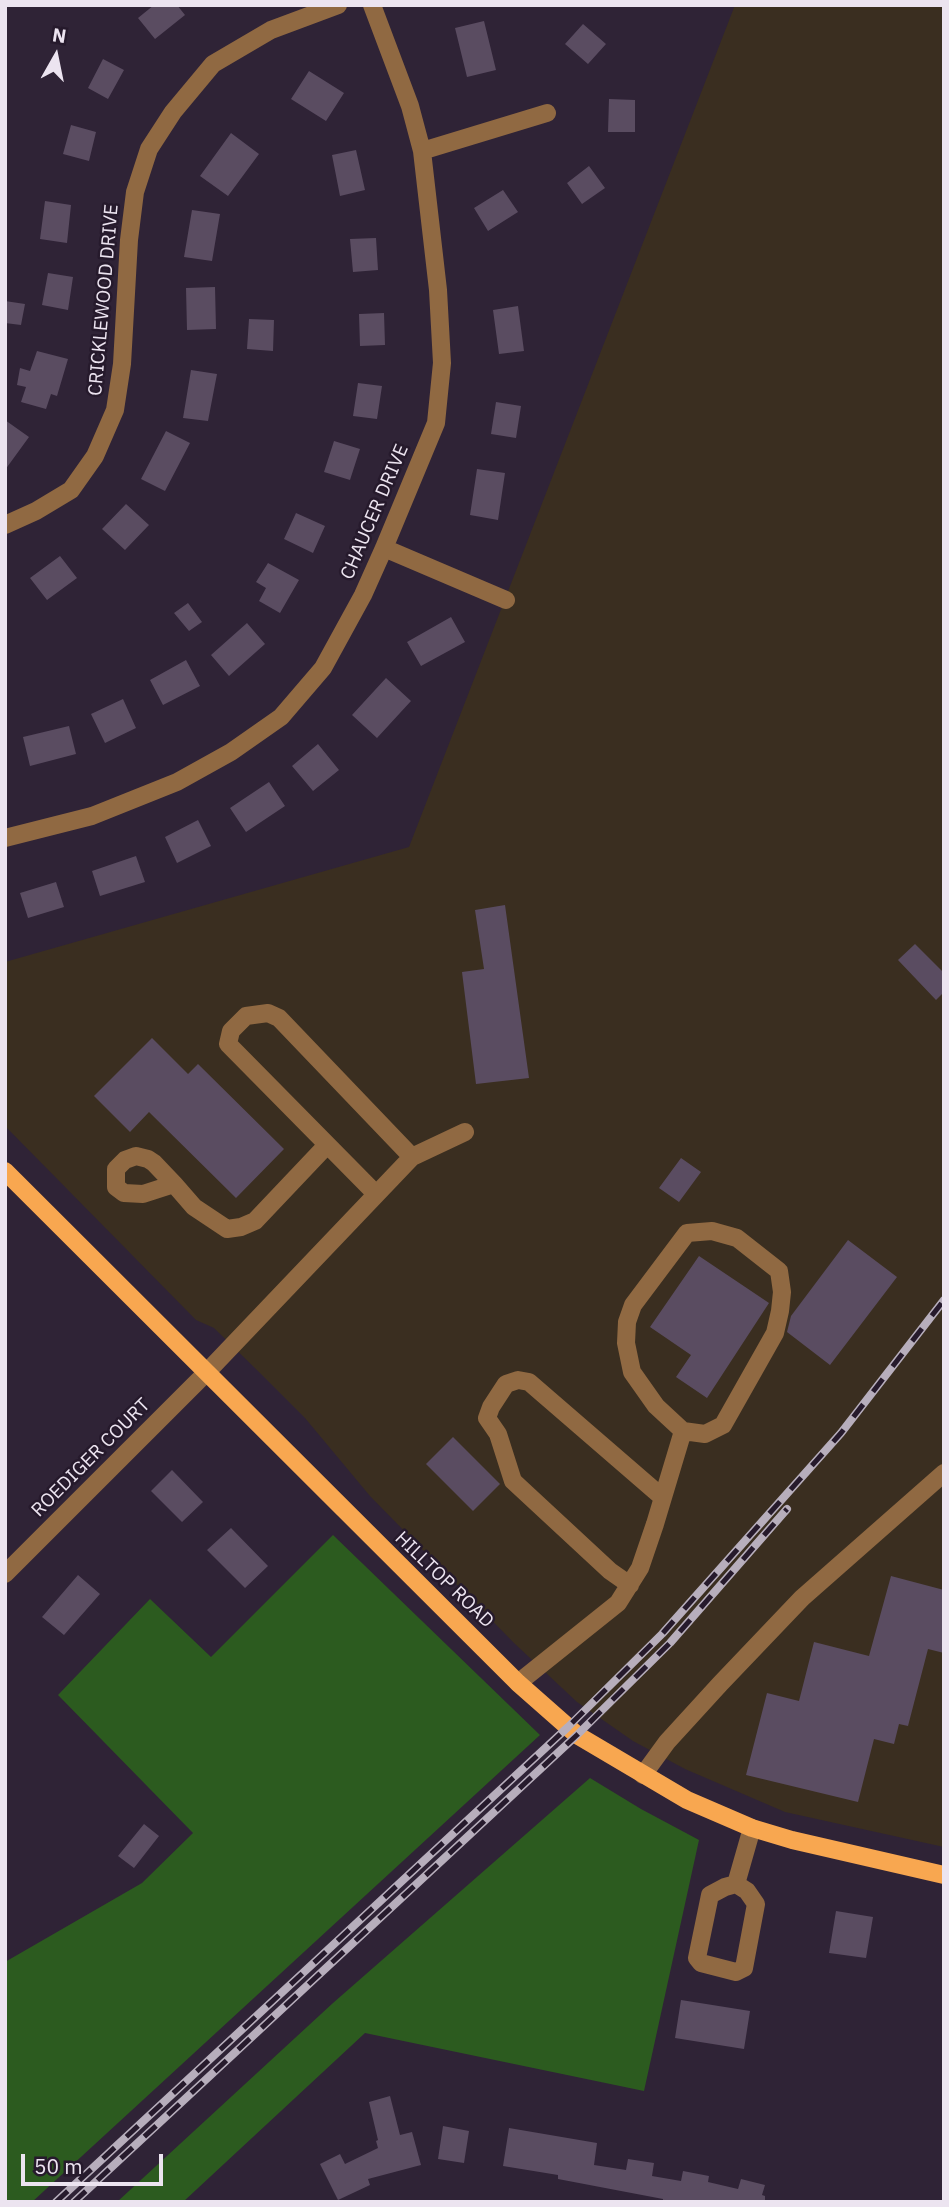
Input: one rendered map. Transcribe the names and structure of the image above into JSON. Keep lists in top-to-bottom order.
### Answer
{
  "streets": {
    "main road": ["HILLTOP ROAD"],
    "street": ["CRICKLEWOOD DRIVE", "CHAUCER DRIVE", "ROEDIGER COURT"]
  },
  "crossings": [
    ["ROEDIGER COURT", "HILLTOP ROAD"]
  ],
  "scale_bar": "50 m",
  "north": "top"
}
